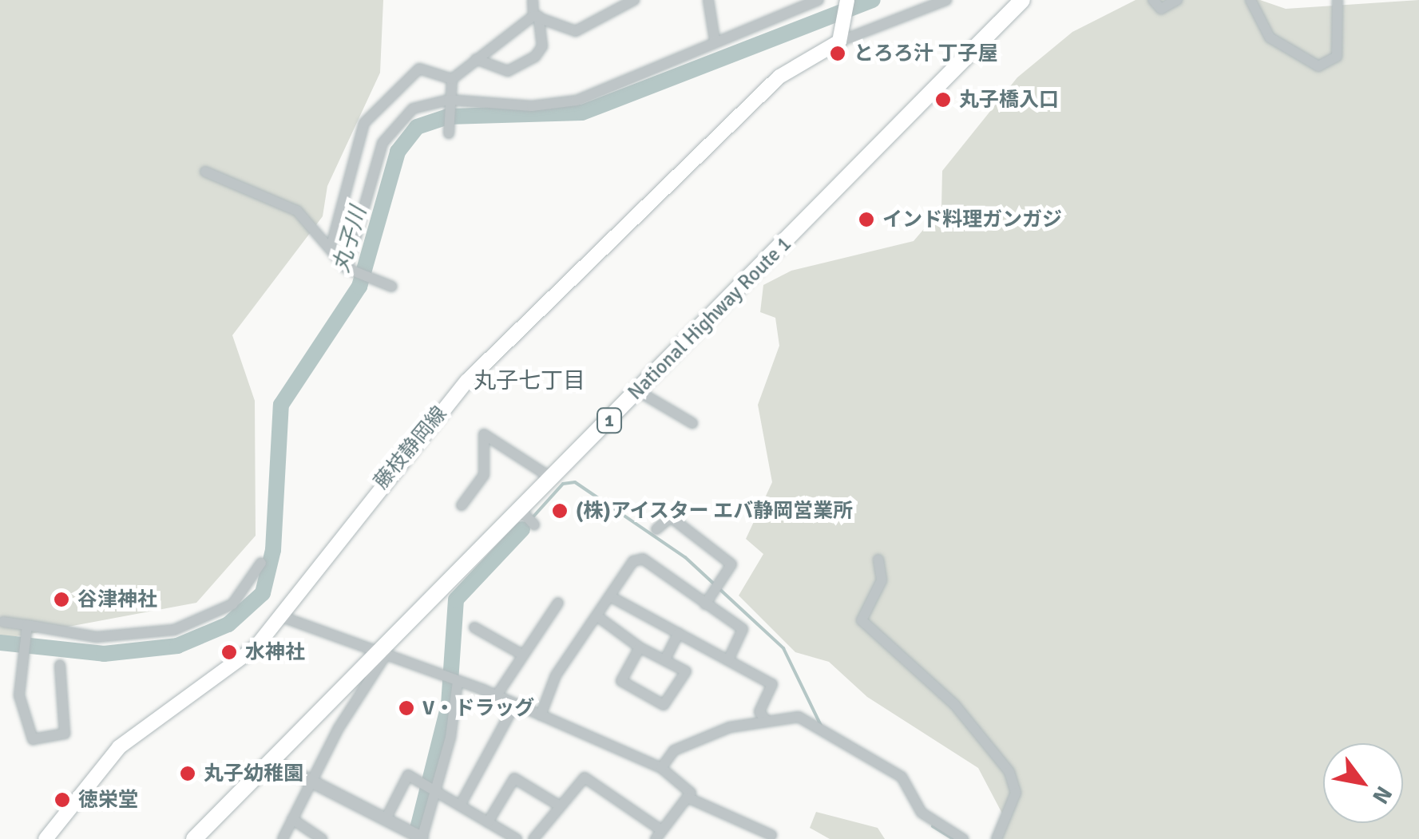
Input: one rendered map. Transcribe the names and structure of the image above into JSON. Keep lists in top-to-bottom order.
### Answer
{
  "streets": {
    "highway": ["National Highway Route 1", "1"],
    "main road": ["藤枝静岡線"]
  },
  "districts": ["丸子七丁目"],
  "water": ["丸子川"],
  "places": [
    "とろろ汁 丁子屋",
    "丸子橋入口",
    "インド料理ガンガジ",
    "(株)アイスター エバ静岡営業所",
    "谷津神社",
    "水神社",
    "V・ドラッグ",
    "丸子幼稚園",
    "徳栄堂"
  ],
  "north": "bottom right"
}
